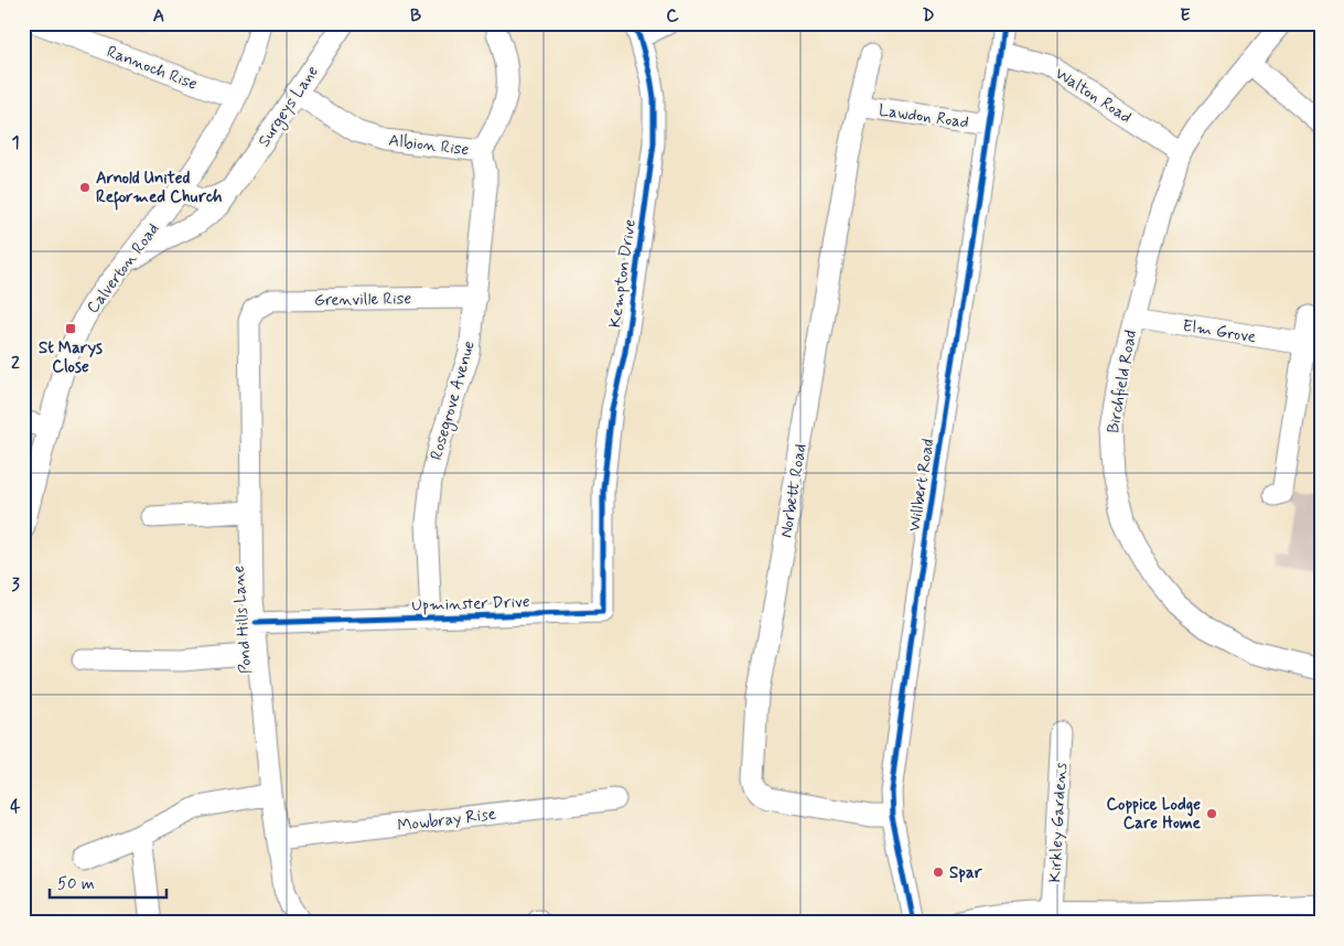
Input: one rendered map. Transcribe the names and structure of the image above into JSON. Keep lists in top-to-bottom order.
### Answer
{
  "streets": {
    "street": [
      "Rannoch Rise",
      "Walton Road",
      "Surgeys Lane",
      "Lawdon Road",
      "Albion Rise",
      "Calverton Road",
      "Kempton Drive",
      "Grenville Rise",
      "Elm Grove",
      "Birchfield Road",
      "Rosegrove Avenue",
      "Willbert Road",
      "Norbett Road",
      "Upminster Drive",
      "Pond Hills Lane",
      "Mowbray Rise",
      "Kirkley Gardens"
    ]
  },
  "crossings": [
    ["Rannoch Rise", "Calverton Road"],
    ["Walton Road", "Birchfield Road"],
    ["Walton Road", "Willbert Road"],
    ["Surgeys Lane", "Albion Rise"],
    ["Surgeys Lane", "Calverton Road"],
    ["Lawdon Road", "Willbert Road"],
    ["Lawdon Road", "Norbett Road"],
    ["Albion Rise", "Rosegrove Avenue"],
    ["Kempton Drive", "Upminster Drive"],
    ["Grenville Rise", "Rosegrove Avenue"],
    ["Grenville Rise", "Pond Hills Lane"],
    ["Elm Grove", "Birchfield Road"],
    ["Rosegrove Avenue", "Upminster Drive"],
    ["Willbert Road", "Norbett Road"],
    ["Upminster Drive", "Pond Hills Lane"],
    ["Pond Hills Lane", "Mowbray Rise"]
  ],
  "places": {
    "other": ["Arnold United Reformed Church", "Coppice Lodge Care Home", "Spar"],
    "transit": ["St Marys Close"]
  },
  "scale_bar": "50 m",
  "grid": {
    "columns": [
      "A",
      "B",
      "C",
      "D",
      "E"
    ],
    "rows": [
      "1",
      "2",
      "3",
      "4"
    ]
  }
}
